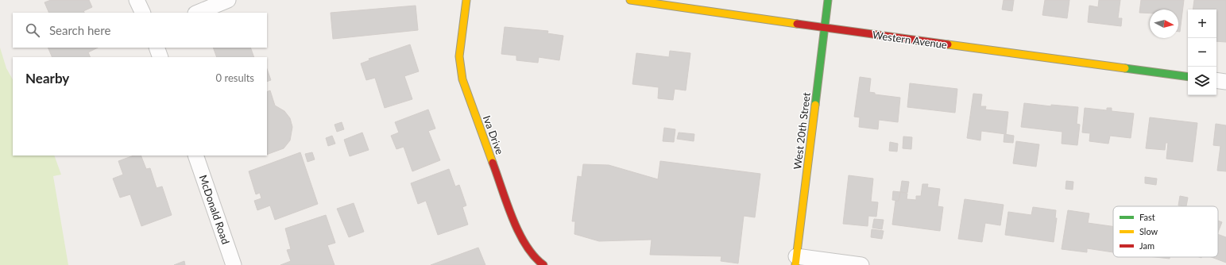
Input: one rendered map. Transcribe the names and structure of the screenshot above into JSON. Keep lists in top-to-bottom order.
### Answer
{
  "streets": {
    "street": [
      "Western Avenue",
      "West 20th Street",
      "Iva Drive",
      "McDonald Road"
    ]
  },
  "crossings": [
    ["Western Avenue", "West 20th Street"]
  ],
  "legend": ["Fast", "Slow", "Jam"],
  "north": "right",
  "page": {
    "map_buttons": ["+", "−"],
    "search": "Search here",
    "heading": ["Nearby", "0 results"]
  }
}
